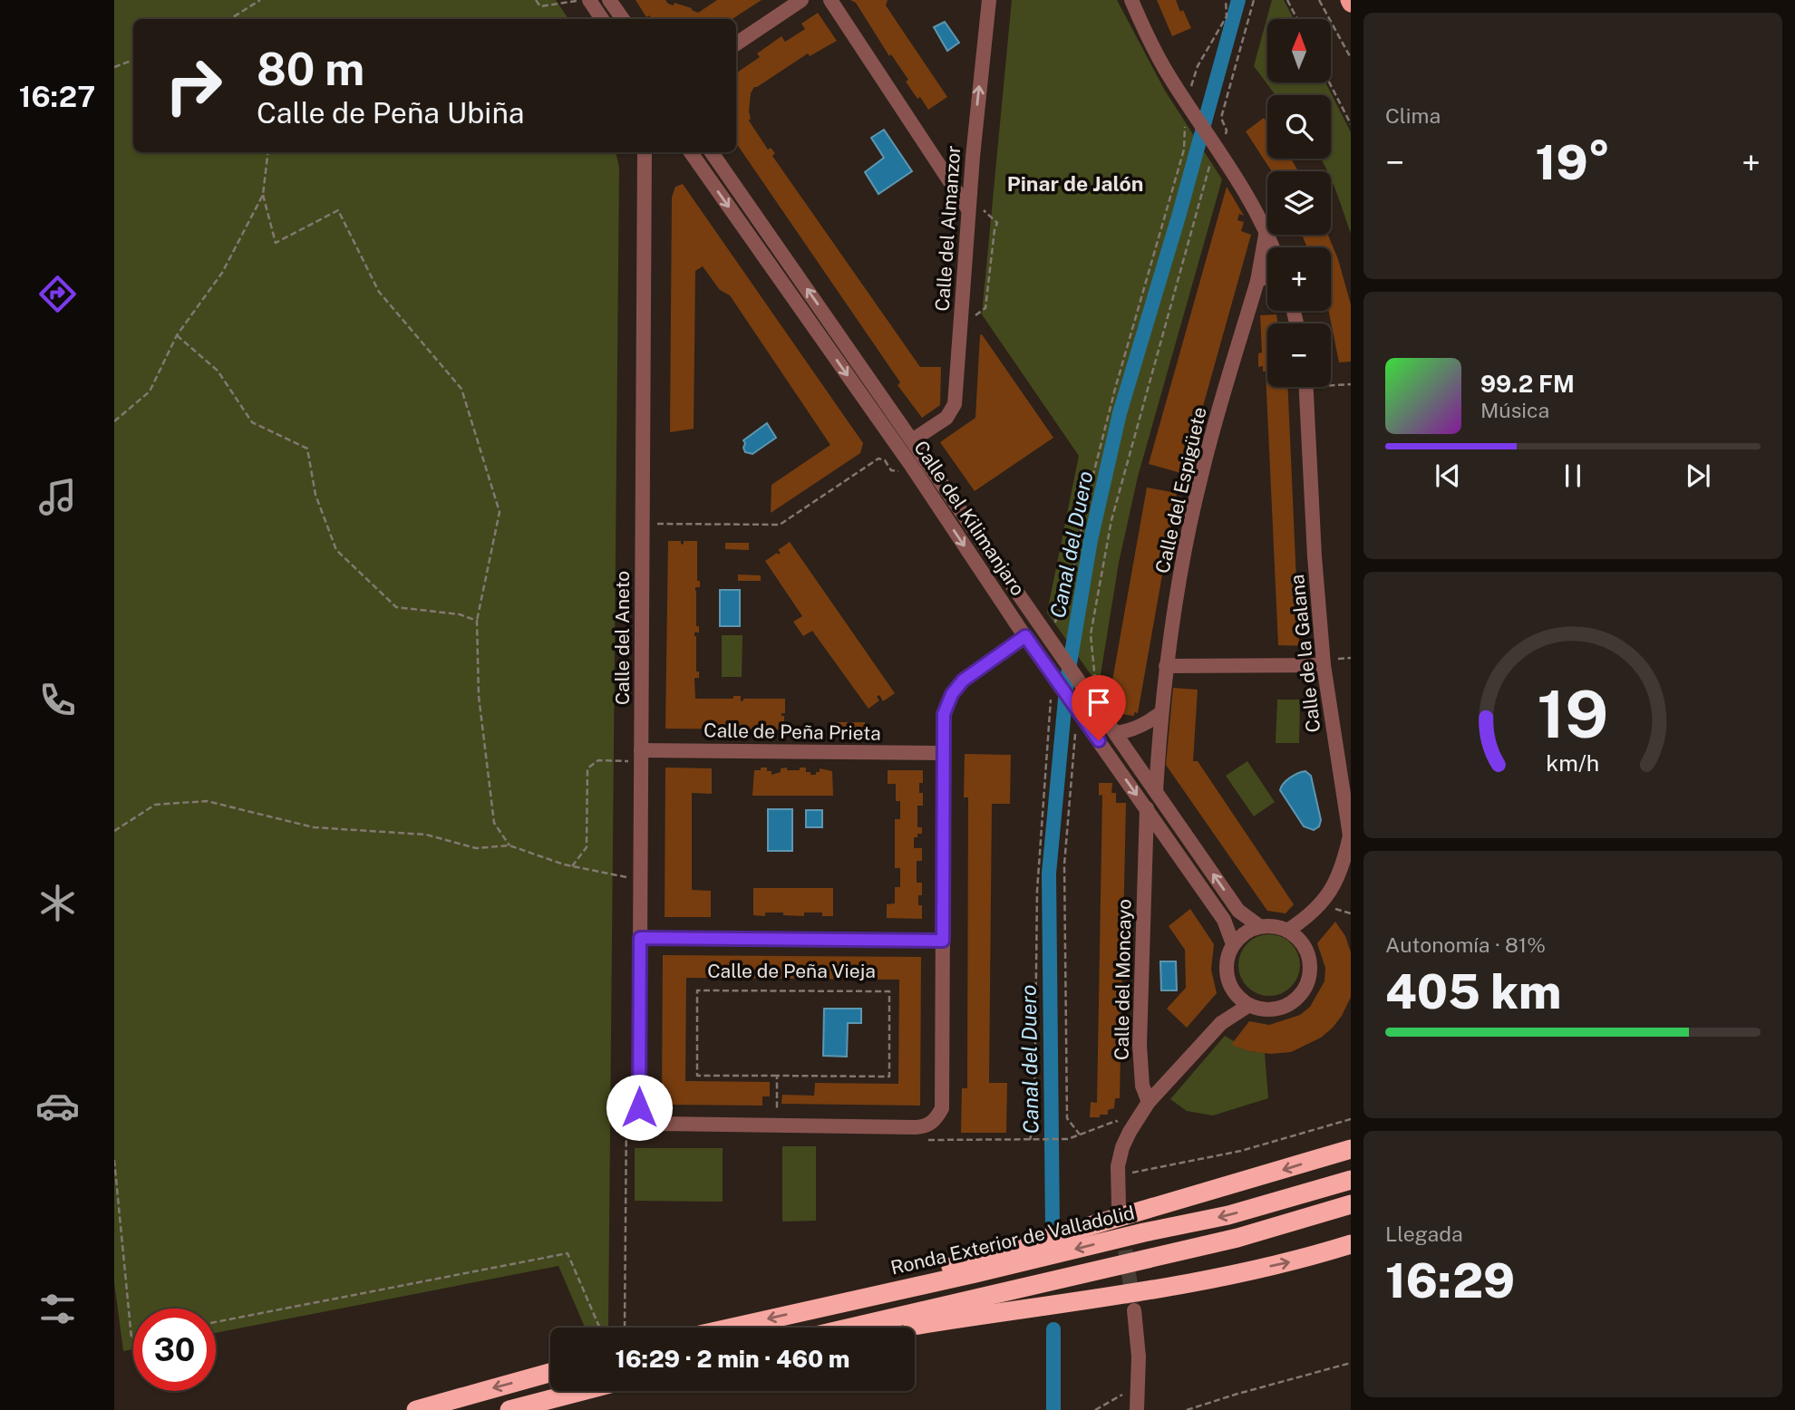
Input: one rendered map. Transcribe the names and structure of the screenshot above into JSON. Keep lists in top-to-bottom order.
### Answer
{
  "streets": {
    "highway": ["Ronda Exterior de Valladolid"],
    "street": [
      "Calle del Almanzor",
      "Calle del Espigüete",
      "Calle del Kilimanjaro",
      "Calle del Aneto",
      "Calle de la Galana",
      "Calle de Peña Prieta",
      "Calle del Moncayo"
    ],
    "path": ["Calle de Peña Vieja"]
  },
  "crossings": [
    ["Calle del Almanzor", "Calle del Kilimanjaro"],
    ["Calle del Espigüete", "Calle del Kilimanjaro"],
    ["Calle del Kilimanjaro", "Calle de la Galana"],
    ["Calle del Kilimanjaro", "Calle del Moncayo"],
    ["Calle del Aneto", "Calle de Peña Prieta"]
  ],
  "districts": ["Pinar de Jalón"],
  "water": ["Canal del Duero"],
  "north": "top",
  "page": {
    "tabs": "16:27",
    "tile": [
      "Clima",
      ["Autonomía · 81%", "405 km"],
      ["Llegada", "16:29"]
    ],
    "map_buttons": ["+", "−"],
    "turn": ["80 m", "Calle de Peña Ubiña"],
    "heat": ["−", "19°", "+"],
    "song": ["99.2 FM", "Música"],
    "limit": "30",
    "trip": "16:29 · 2 min · 460 m",
    "gauge": ["19", "km/h"]
  }
}
